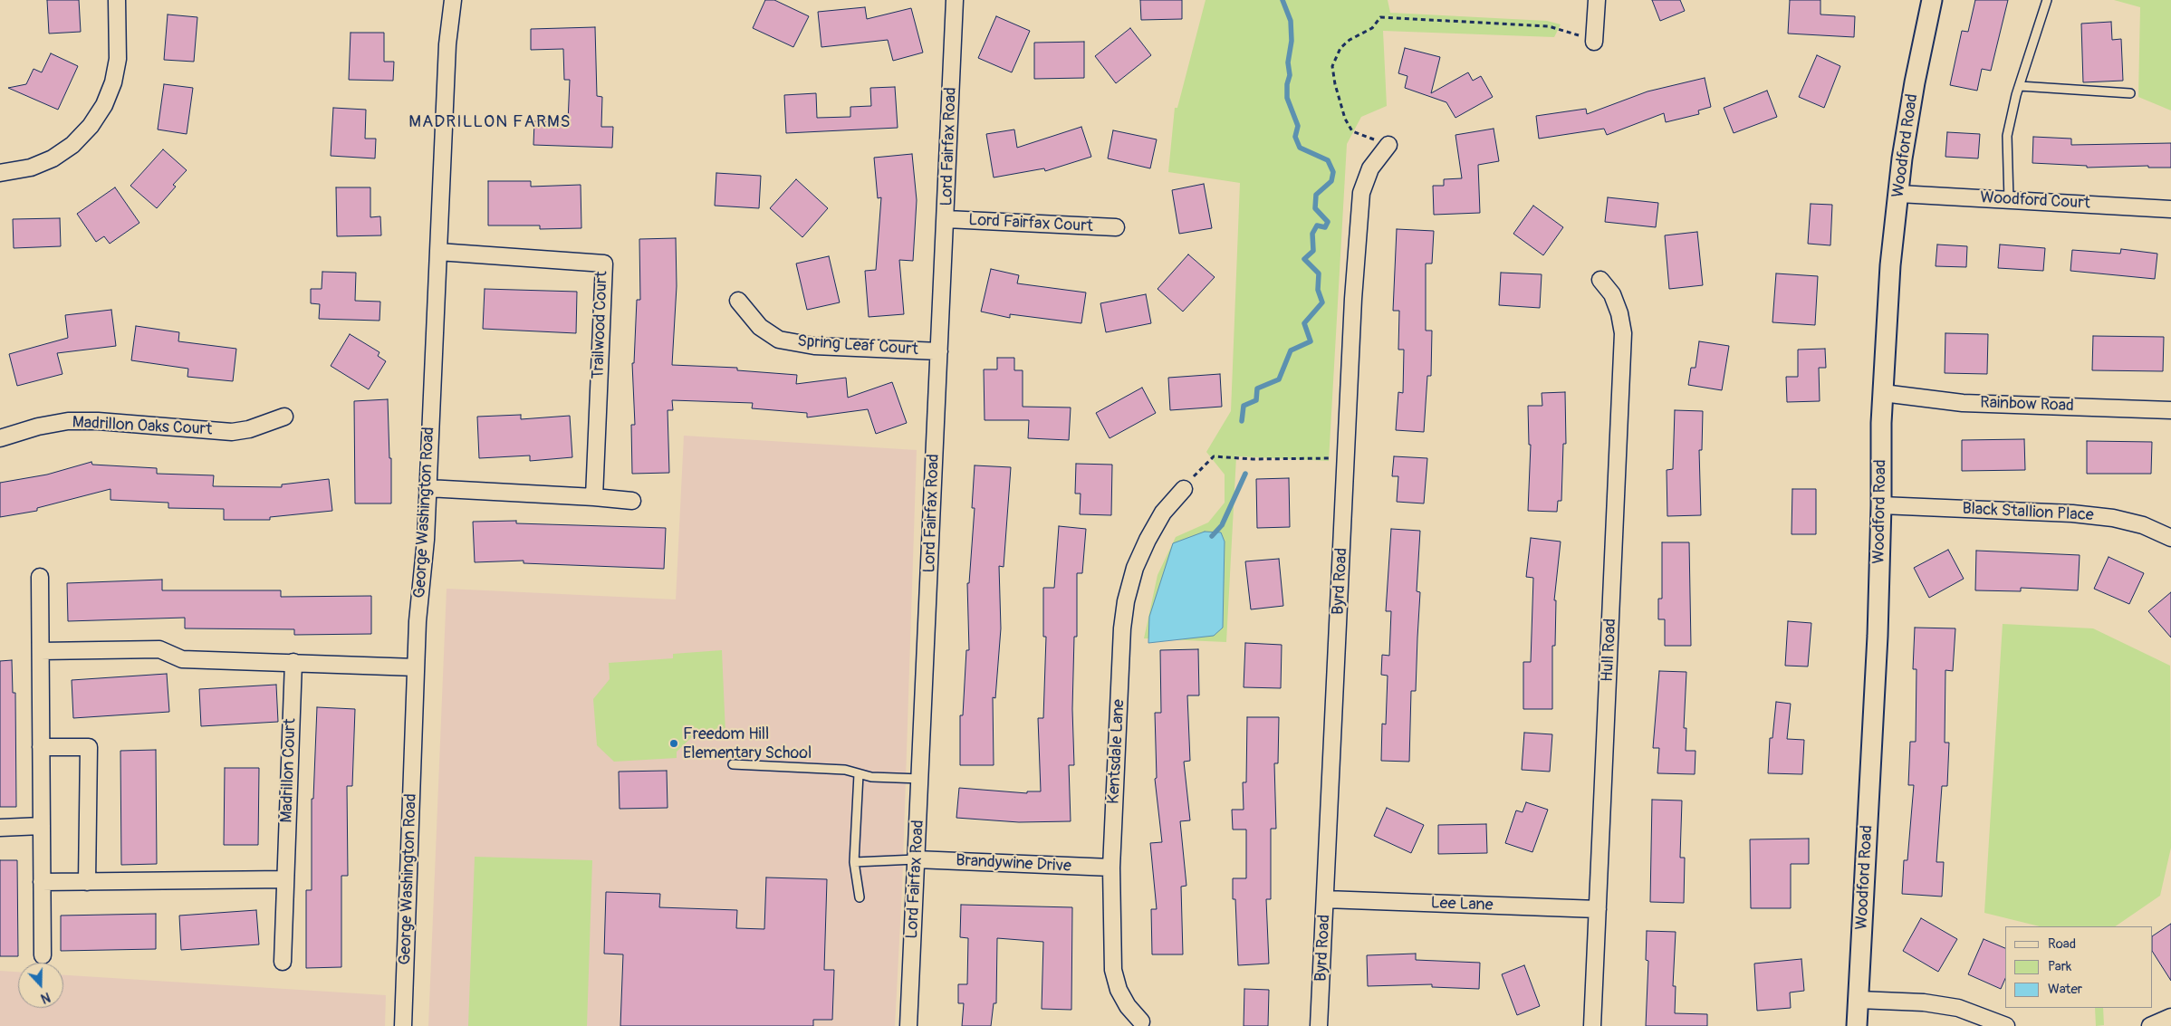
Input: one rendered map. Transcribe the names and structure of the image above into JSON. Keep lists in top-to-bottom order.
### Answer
{
  "streets": {
    "street": [
      "Woodford Road",
      "Lord Fairfax Road",
      "Woodford Court",
      "Lord Fairfax Court",
      "Trailwood Court",
      "Spring Leaf Court",
      "Rainbow Road",
      "Madrillon Oaks Court",
      "George Washington Road",
      "Black Stallion Place",
      "Byrd Road",
      "Hull Road",
      "Kentsdale Lane",
      "Madrillon Court",
      "Brandywine Drive",
      "Lee Lane"
    ]
  },
  "crossings": [
    ["Woodford Road", "Woodford Court"],
    ["Woodford Road", "Rainbow Road"],
    ["Woodford Road", "Black Stallion Place"],
    ["Lord Fairfax Road", "Lord Fairfax Court"],
    ["Lord Fairfax Road", "Spring Leaf Court"],
    ["Lord Fairfax Road", "Brandywine Drive"],
    ["Trailwood Court", "George Washington Road"],
    ["Byrd Road", "Lee Lane"],
    ["Hull Road", "Lee Lane"],
    ["Kentsdale Lane", "Brandywine Drive"]
  ],
  "districts": ["MADRILLON FARMS"],
  "places": ["Freedom Hill Elementary School"],
  "legend": ["Road", "Park", "Water"],
  "north": "bottom"
}
